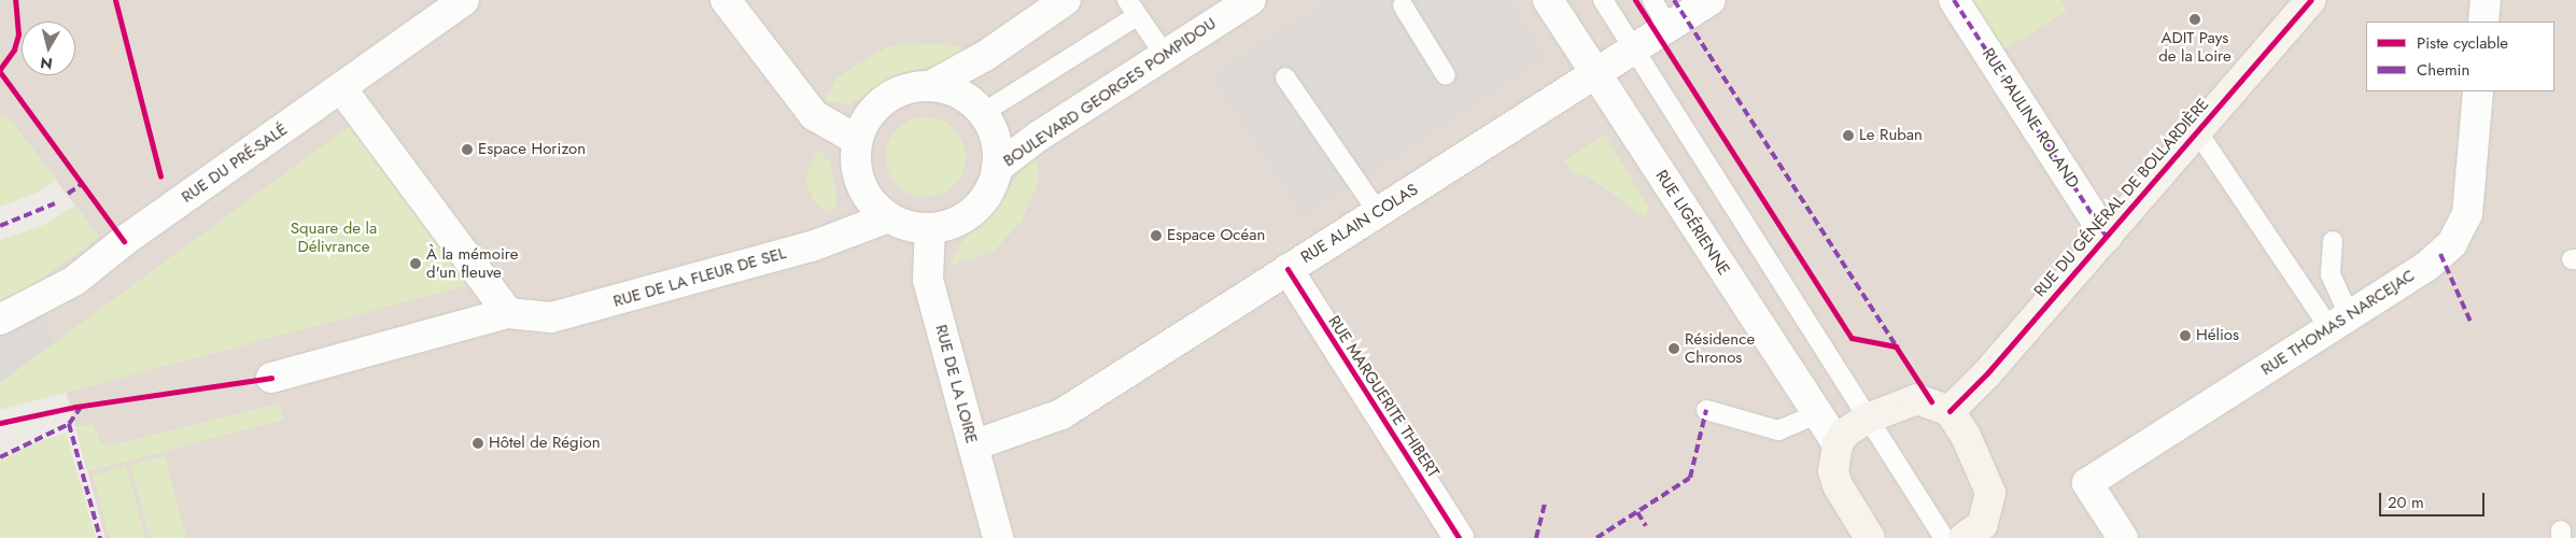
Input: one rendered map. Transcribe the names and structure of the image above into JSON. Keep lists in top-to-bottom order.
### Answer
{
  "streets": {
    "street": [
      "BOULEVARD GEORGES POMPIDOU",
      "RUE PAULINE ROLAND",
      "RUE DU PRÉ-SALÉ",
      "RUE DU GÉNÉRAL DE BOLLARDIÈRE",
      "RUE LIGÉRIENNE",
      "RUE ALAIN COLAS",
      "RUE DE LA FLEUR DE SEL",
      "RUE THOMAS NARCEJAC",
      "RUE DE LA LOIRE",
      "RUE MARGUERITE THIBERT"
    ]
  },
  "crossings": [
    ["BOULEVARD GEORGES POMPIDOU", "RUE DE LA FLEUR DE SEL"],
    ["BOULEVARD GEORGES POMPIDOU", "RUE DE LA LOIRE"],
    ["RUE PAULINE ROLAND", "RUE DU GÉNÉRAL DE BOLLARDIÈRE"],
    ["RUE LIGÉRIENNE", "RUE ALAIN COLAS"],
    ["RUE ALAIN COLAS", "RUE DE LA LOIRE"],
    ["RUE ALAIN COLAS", "RUE MARGUERITE THIBERT"],
    ["RUE DE LA FLEUR DE SEL", "RUE DE LA LOIRE"]
  ],
  "parks": ["Square de la Délivrance"],
  "places": [
    "ADIT Pays de la Loire",
    "Le Ruban",
    "Espace Horizon",
    "Espace Océan",
    "À la mémoire d'un fleuve",
    "Hélios",
    "Résidence Chronos",
    "Hôtel de Région"
  ],
  "legend": ["Piste cyclable", "Chemin"],
  "scale_bar": "20 m",
  "north": "bottom"
}
